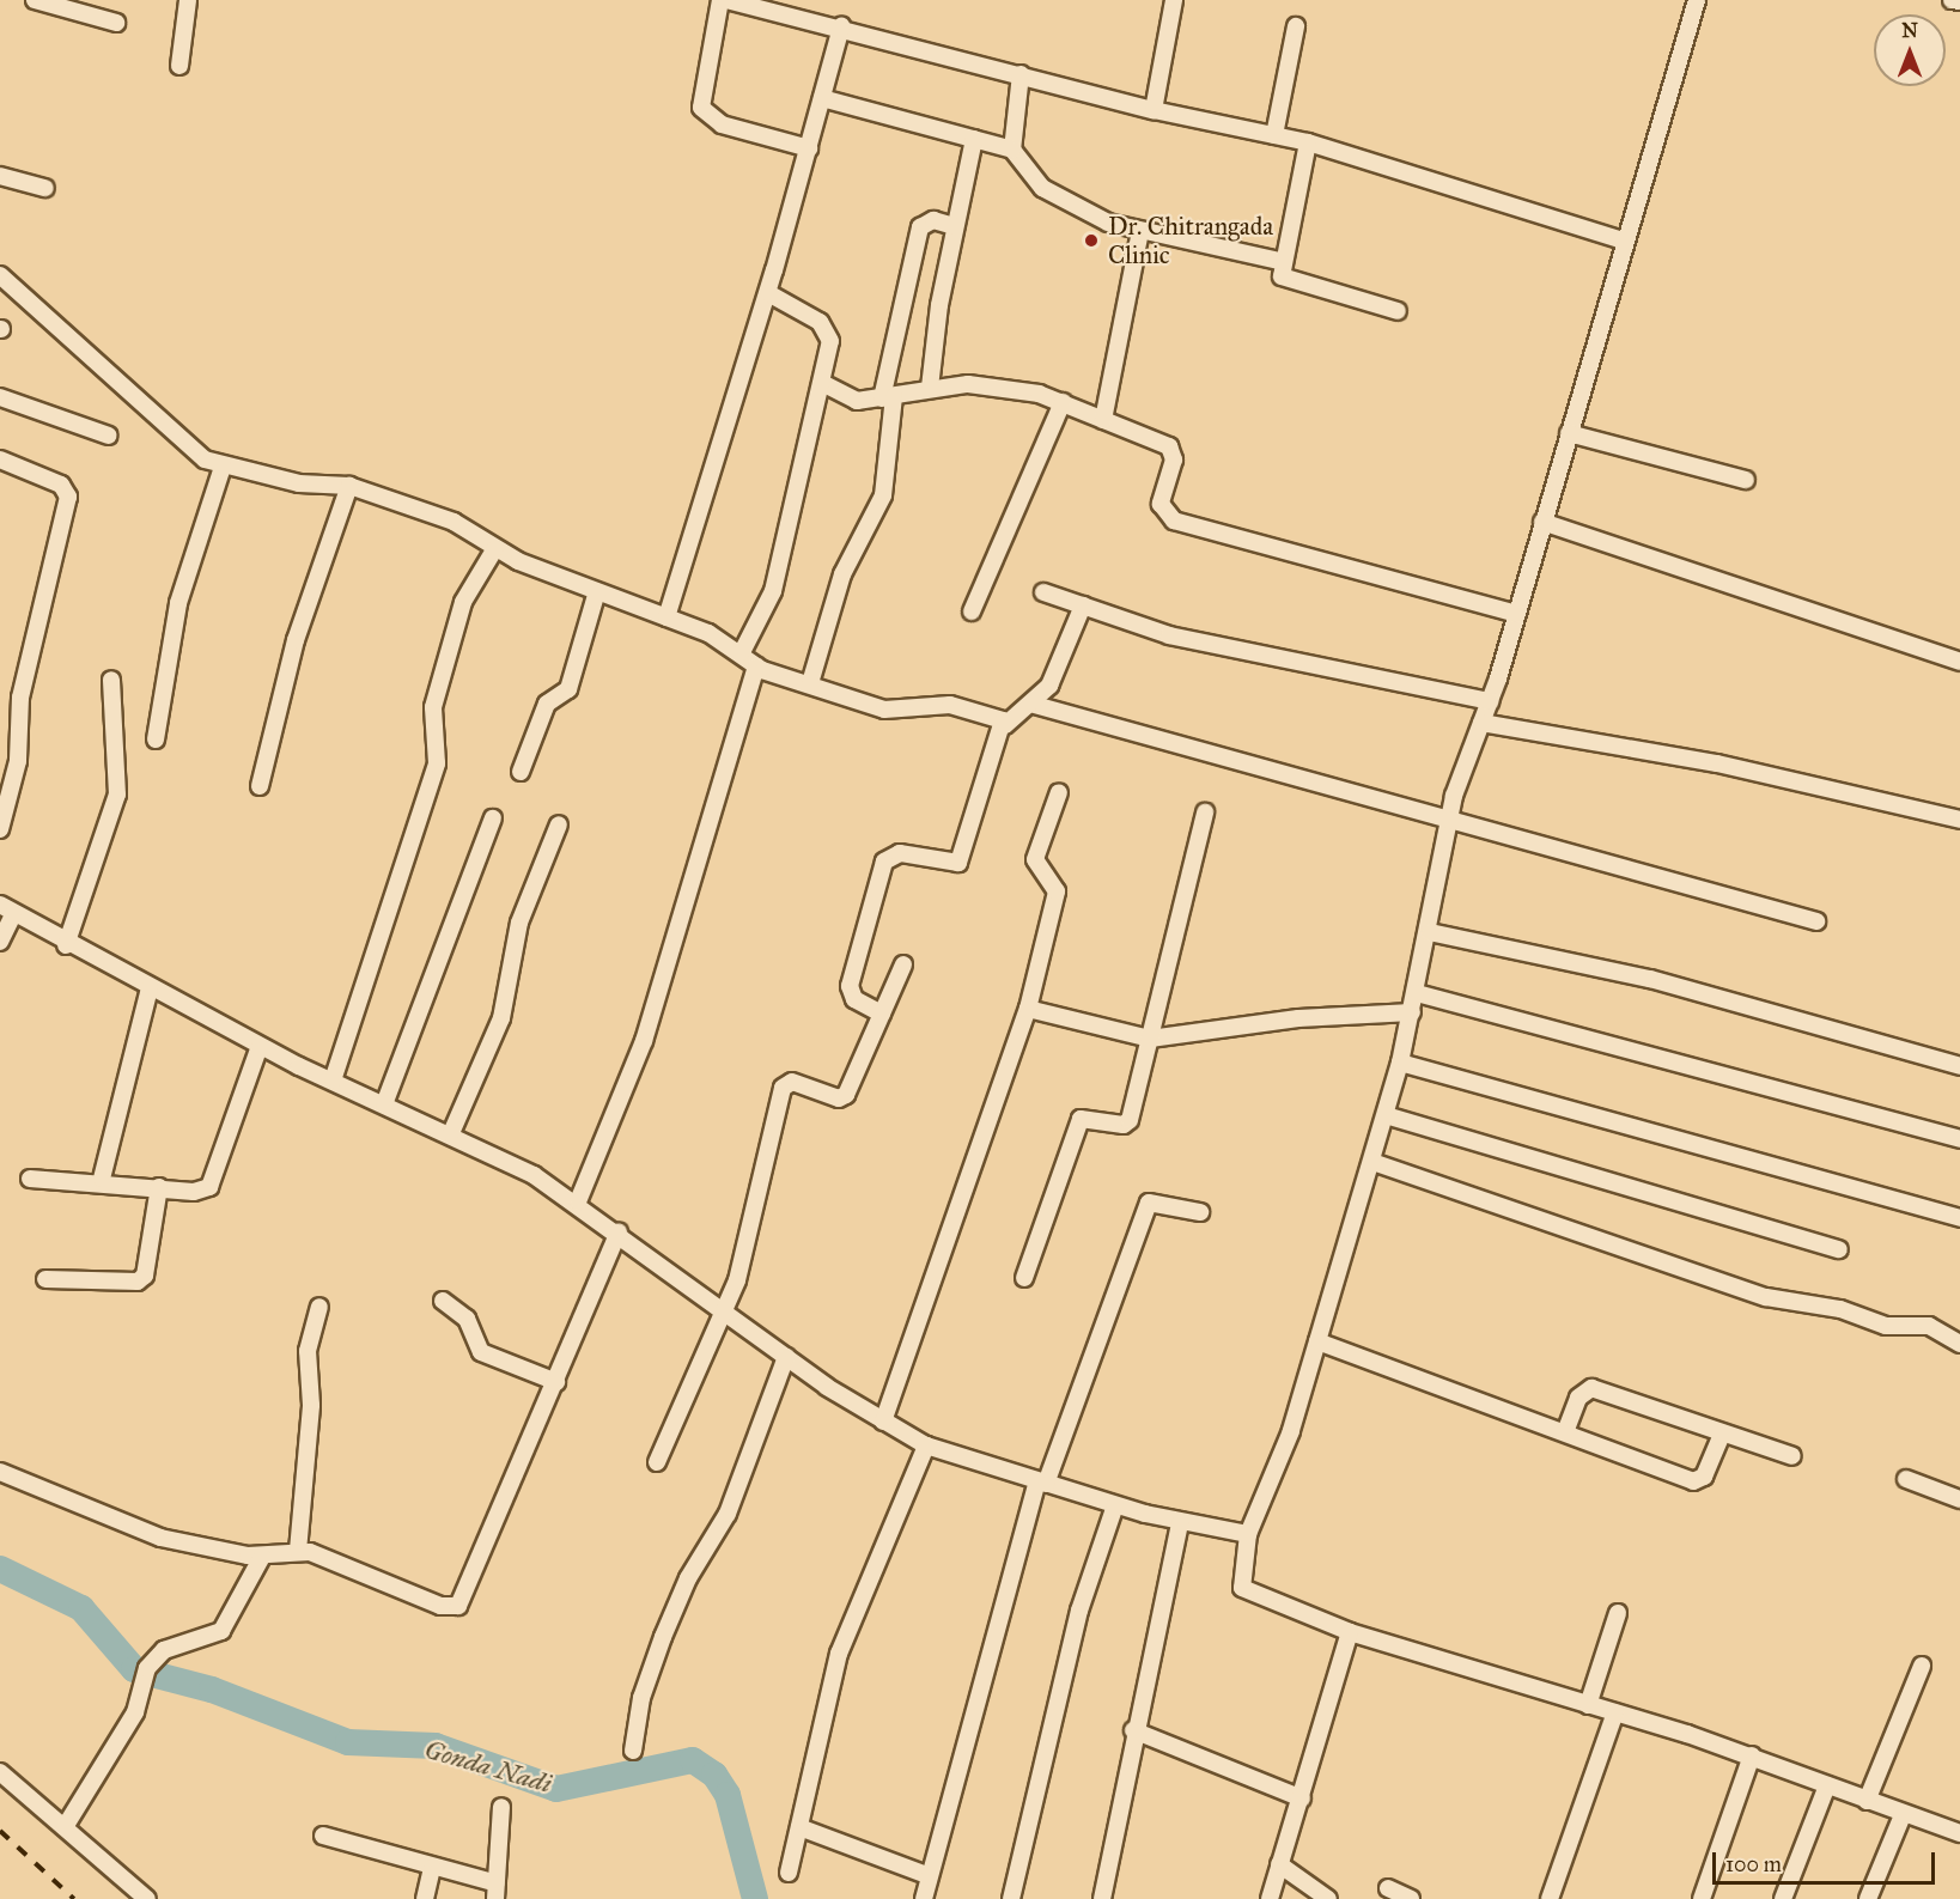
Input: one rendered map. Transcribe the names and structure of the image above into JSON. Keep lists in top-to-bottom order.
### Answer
{
  "water": ["Gonda Nadi"],
  "places": ["Dr. Chitrangada Clinic"],
  "scale_bar": "100 m",
  "north": "top"
}
